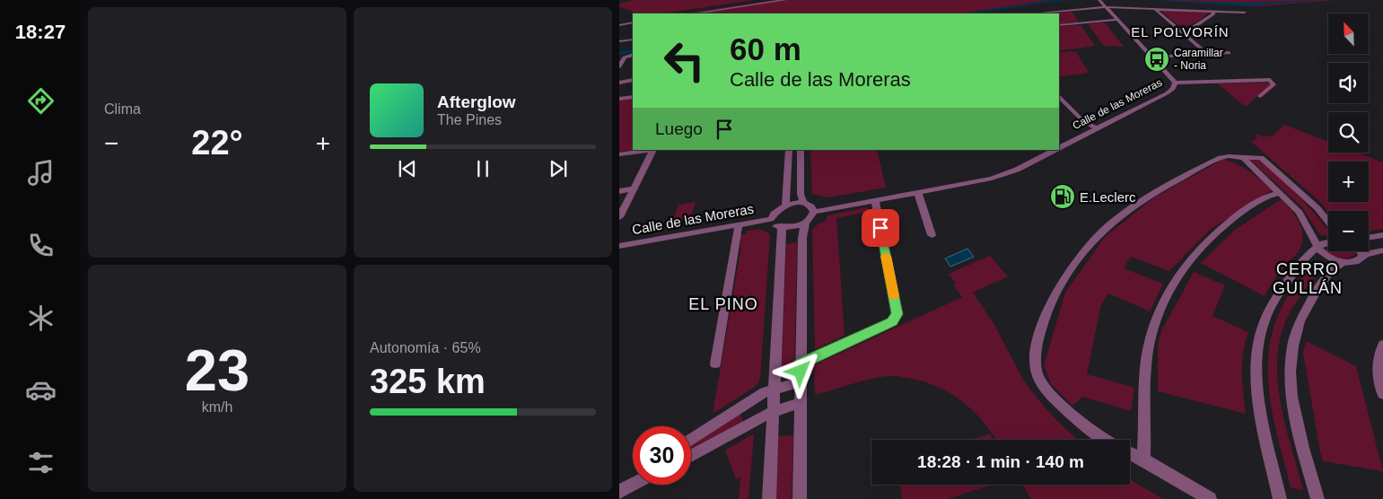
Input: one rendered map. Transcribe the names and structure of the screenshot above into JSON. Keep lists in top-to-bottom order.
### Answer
{
  "streets": {
    "street": ["Calle de las Moreras"]
  },
  "districts": ["EL POLVORÍN", "CERRO GULLÁN", "EL PINO"],
  "places": {
    "bus stop": ["Caramillar - Noria"],
    "fuel station": ["E.Leclerc"]
  },
  "north": "top left",
  "page": {
    "tabs": "18:27",
    "tile": [
      "Clima",
      ["23", "km/h"],
      ["Autonomía · 65%", "325 km"]
    ],
    "map_buttons": ["+", "−"],
    "turn": ["60 m", "Calle de las Moreras"],
    "song": ["Afterglow", "The Pines"],
    "then": "Luego",
    "heat": ["−", "22°", "+"],
    "limit": "30",
    "trip": "18:28 · 1 min · 140 m"
  }
}
